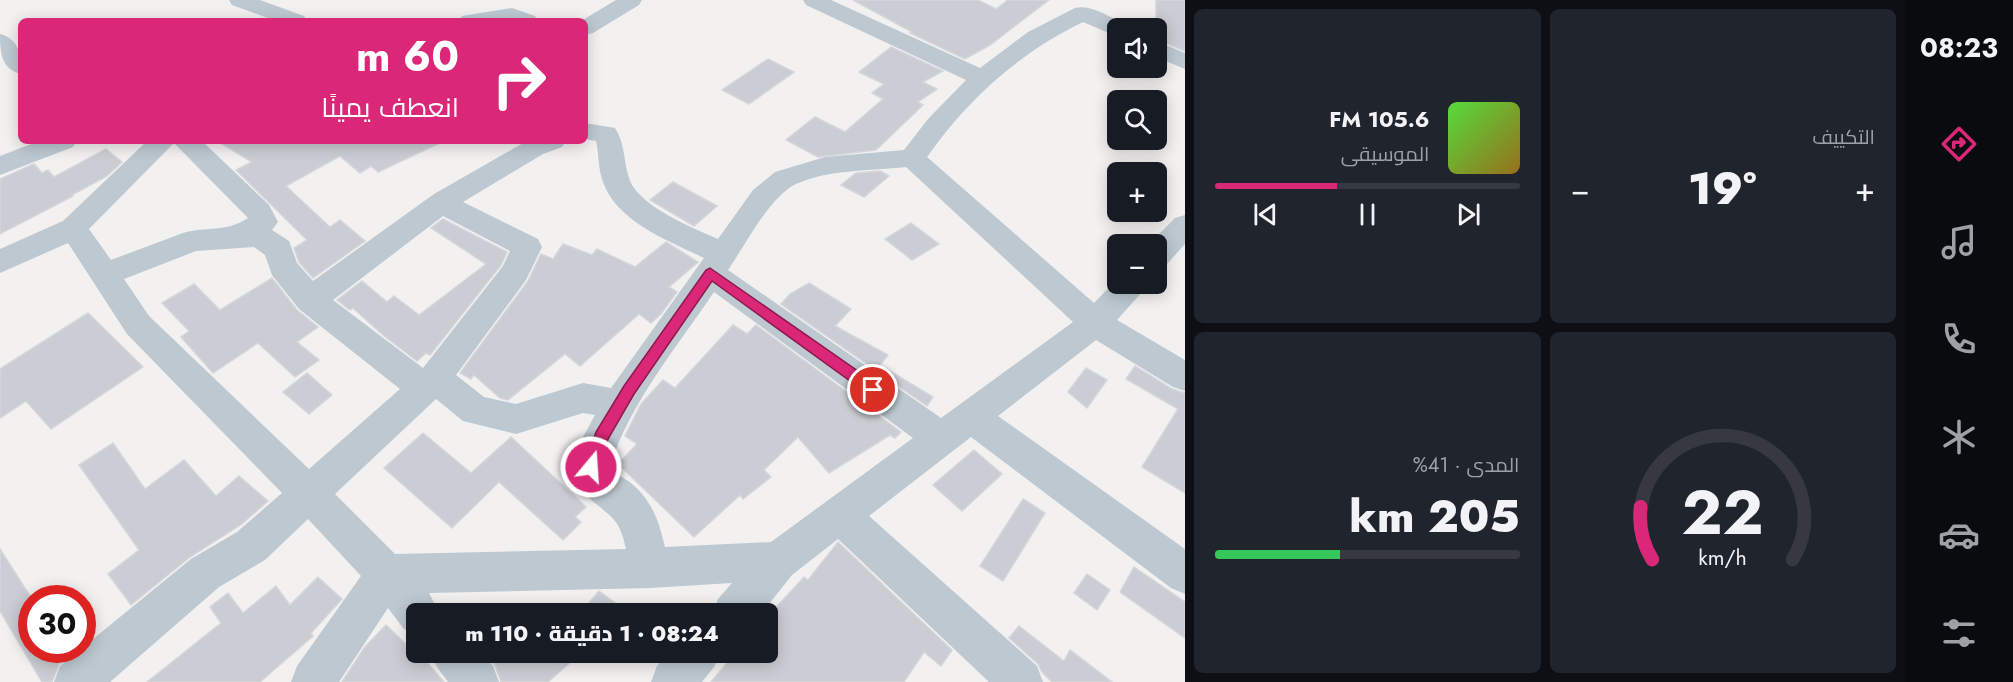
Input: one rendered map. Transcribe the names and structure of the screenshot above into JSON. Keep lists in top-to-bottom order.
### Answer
{
  "page": {
    "tabs": "08:23",
    "tile": [
      "التكييف",
      ["المدى · 41%", "205 km"]
    ],
    "map_buttons": ["+", "−"],
    "turn": ["60 m", "انعطف يمينًا"],
    "song": ["105.6 FM", "الموسيقى"],
    "heat": ["−", "19°", "+"],
    "limit": "30",
    "trip": "08:24 · 1 دقيقة · 110 m",
    "gauge": ["22", "km/h"]
  }
}
